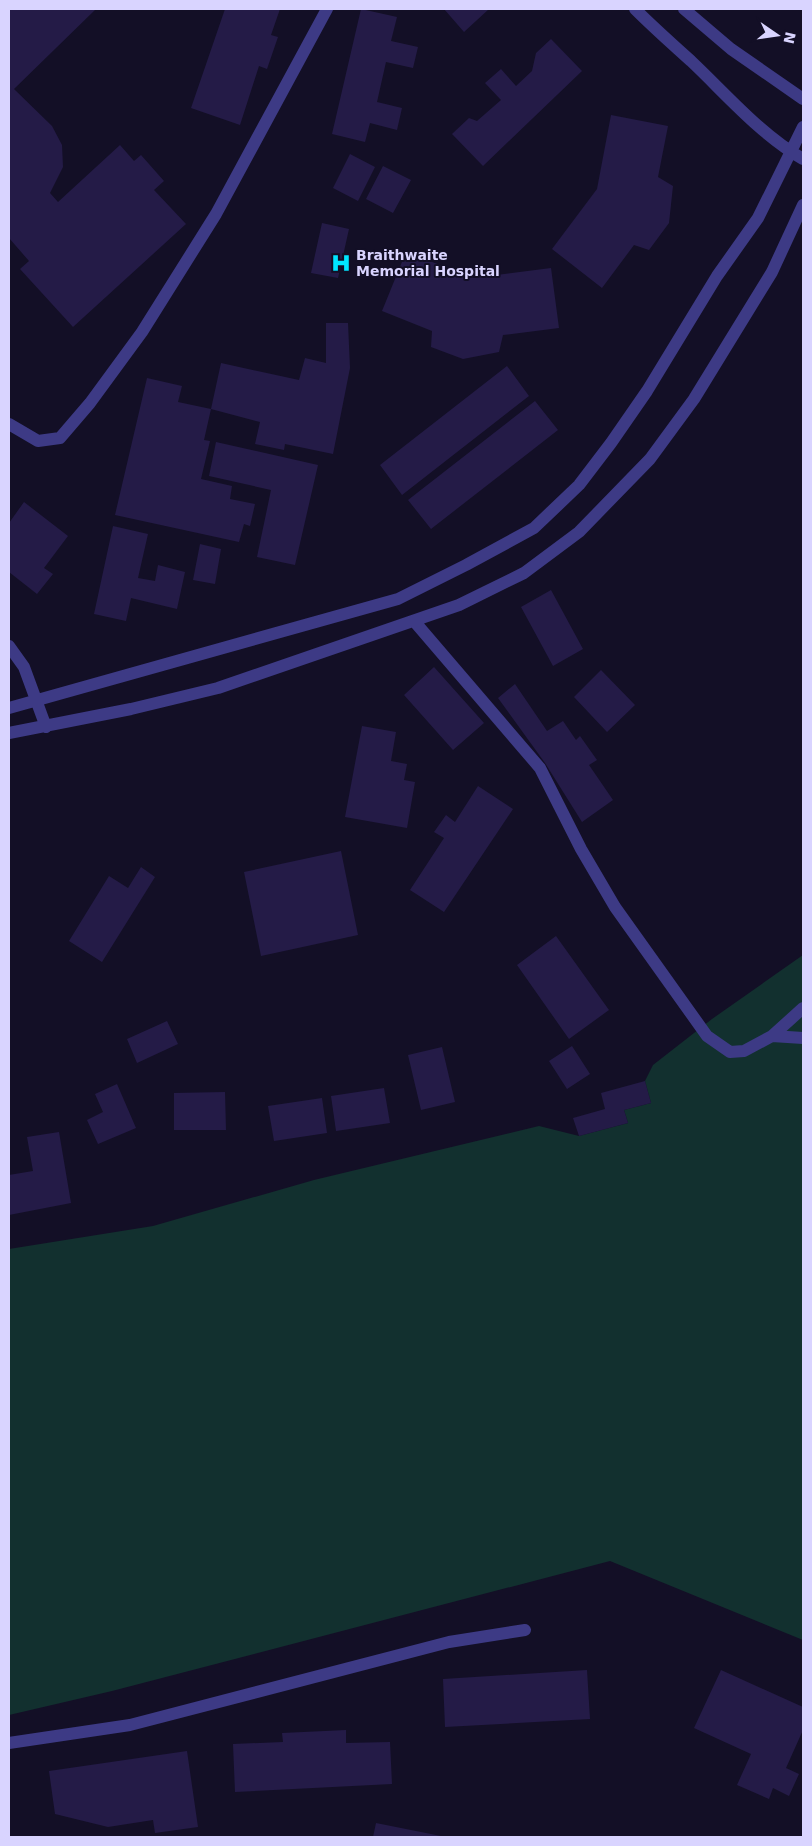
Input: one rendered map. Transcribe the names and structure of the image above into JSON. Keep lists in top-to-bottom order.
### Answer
{
  "places": {
    "hospital": ["Braithwaite Memorial Hospital"]
  },
  "north": "right"
}
